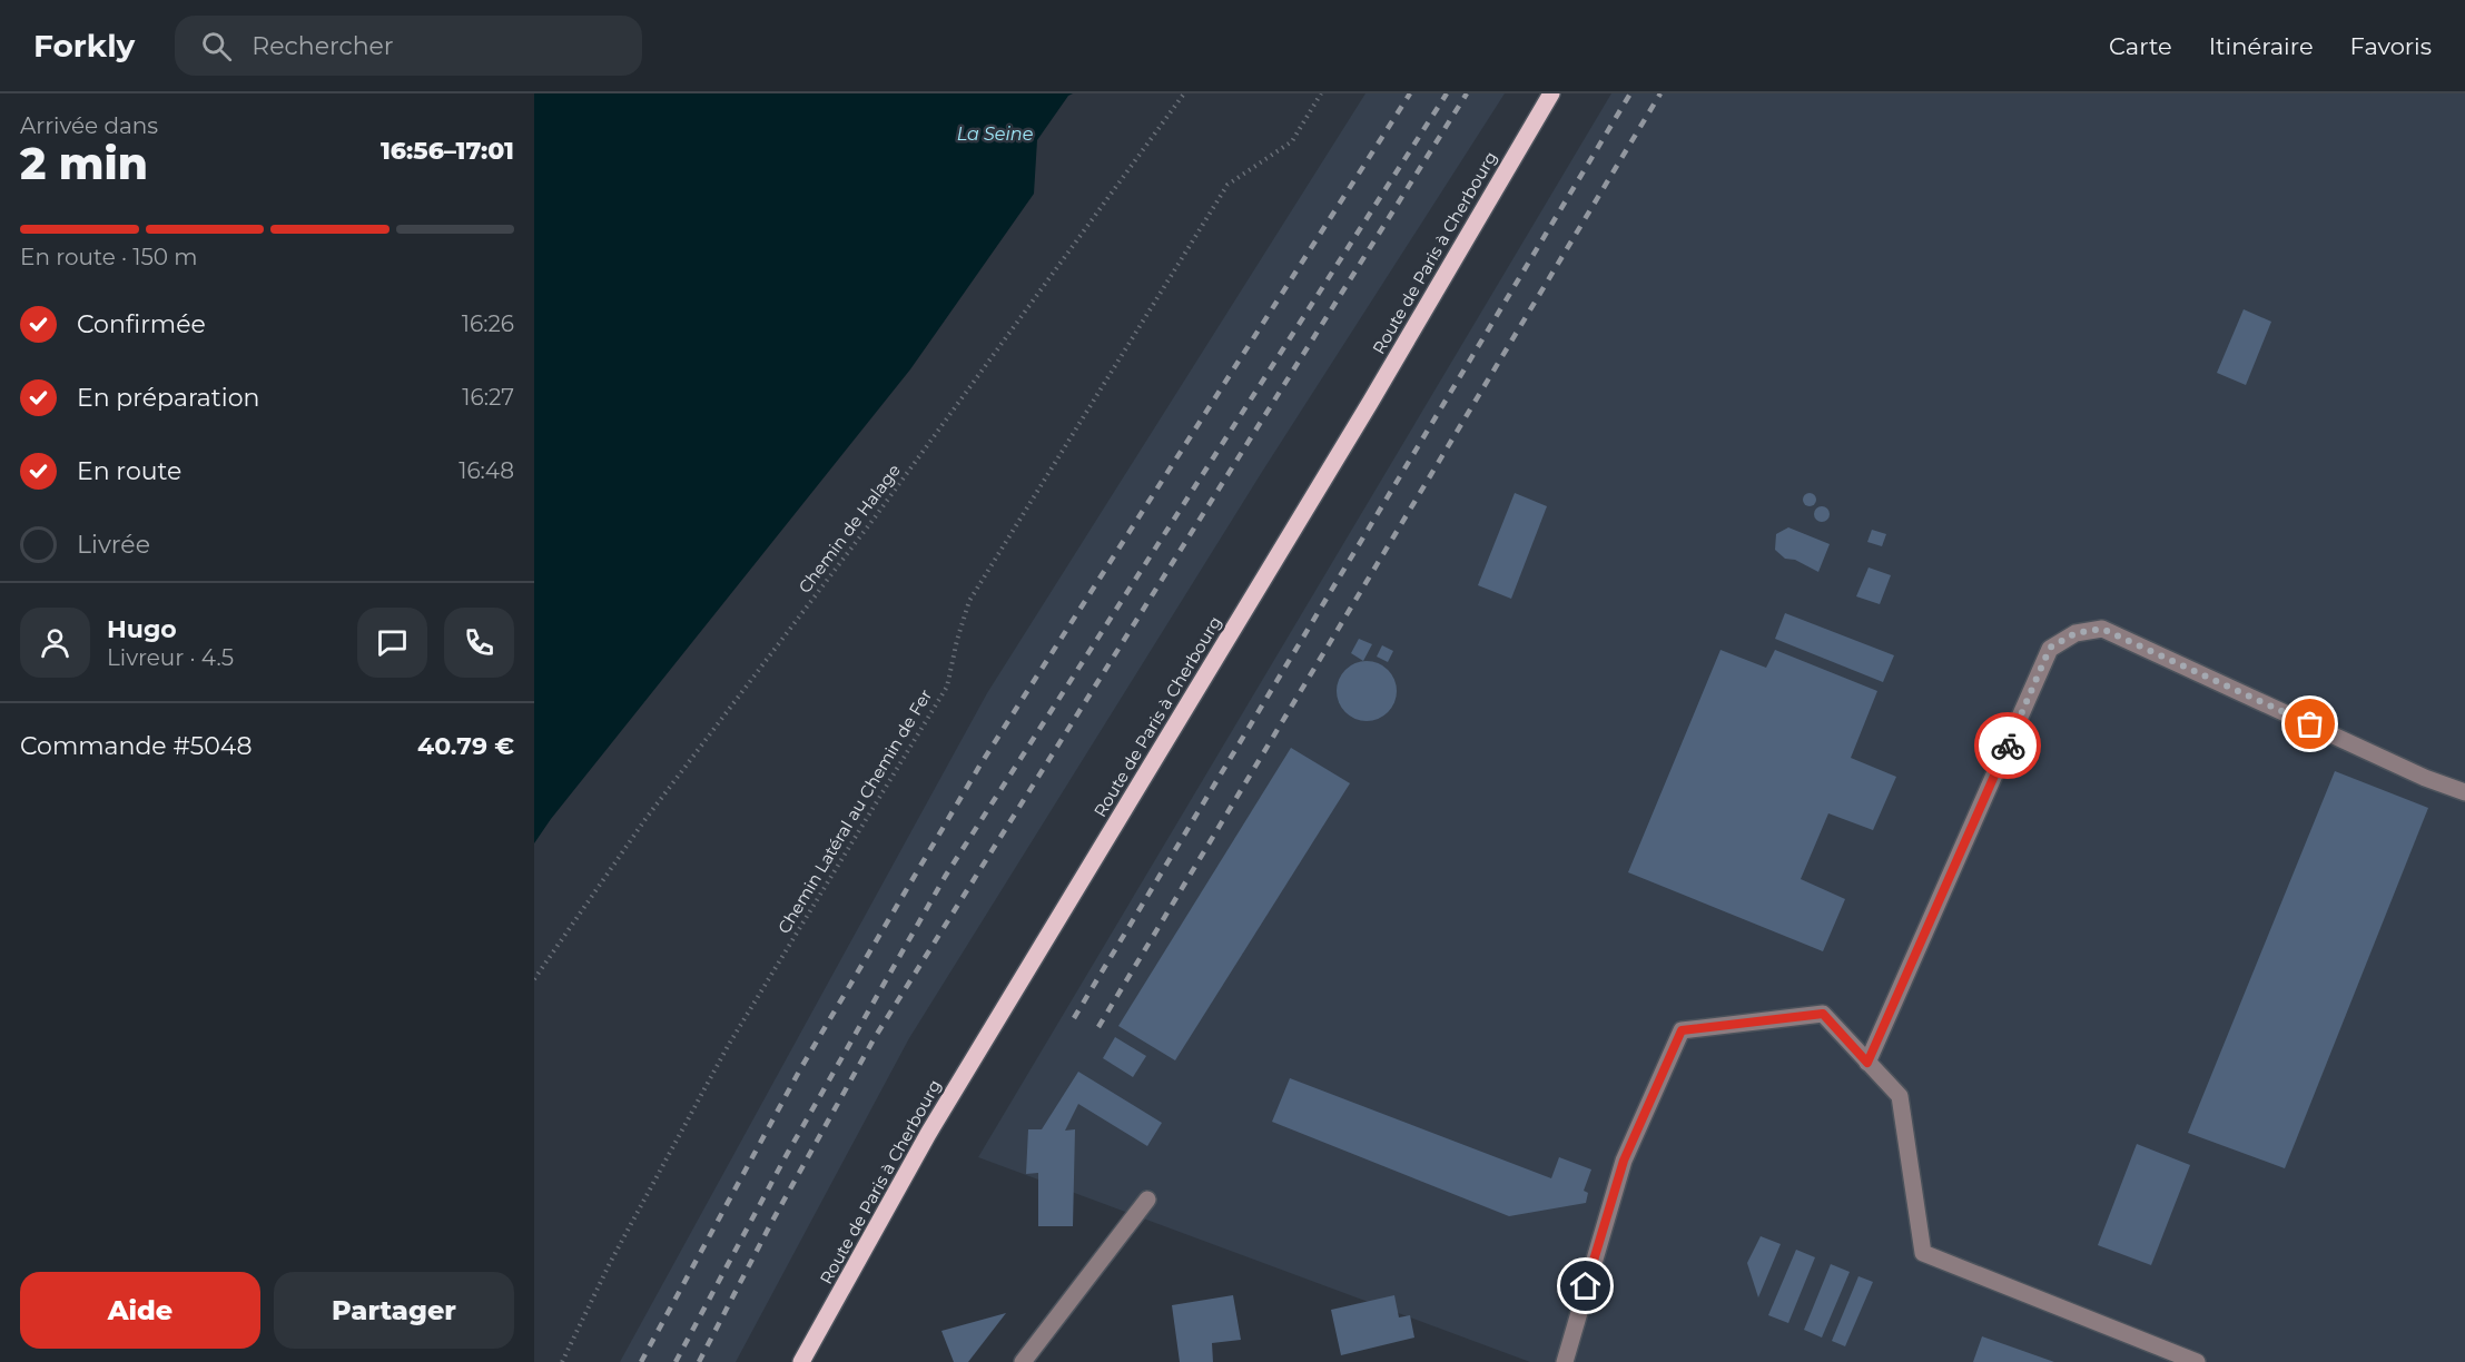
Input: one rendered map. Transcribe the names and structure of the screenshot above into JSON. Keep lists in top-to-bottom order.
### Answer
{
  "streets": {
    "main road": ["Route de Paris à Cherbourg"],
    "path": ["Chemin de Halage", "Chemin Latéral au Chemin de Fer"]
  },
  "water": ["La Seine"],
  "page": {
    "header": "Forkly",
    "search": "Rechercher",
    "nav": ["Carte", "Itinéraire", "Favoris"],
    "heading": ["2 min", "Arrivée dans", "16:56–17:01"],
    "panel": [
      "Hugo",
      "Livreur · 4.5",
      "Commande #5048",
      "40.79 €"
    ],
    "bar": "En route · 150 m",
    "list": [
      ["Confirmée", "16:26"],
      ["En préparation", "16:27"],
      ["En route", "16:48"],
      "Livrée"
    ],
    "buttons": ["Aide", "Partager"]
  }
}
